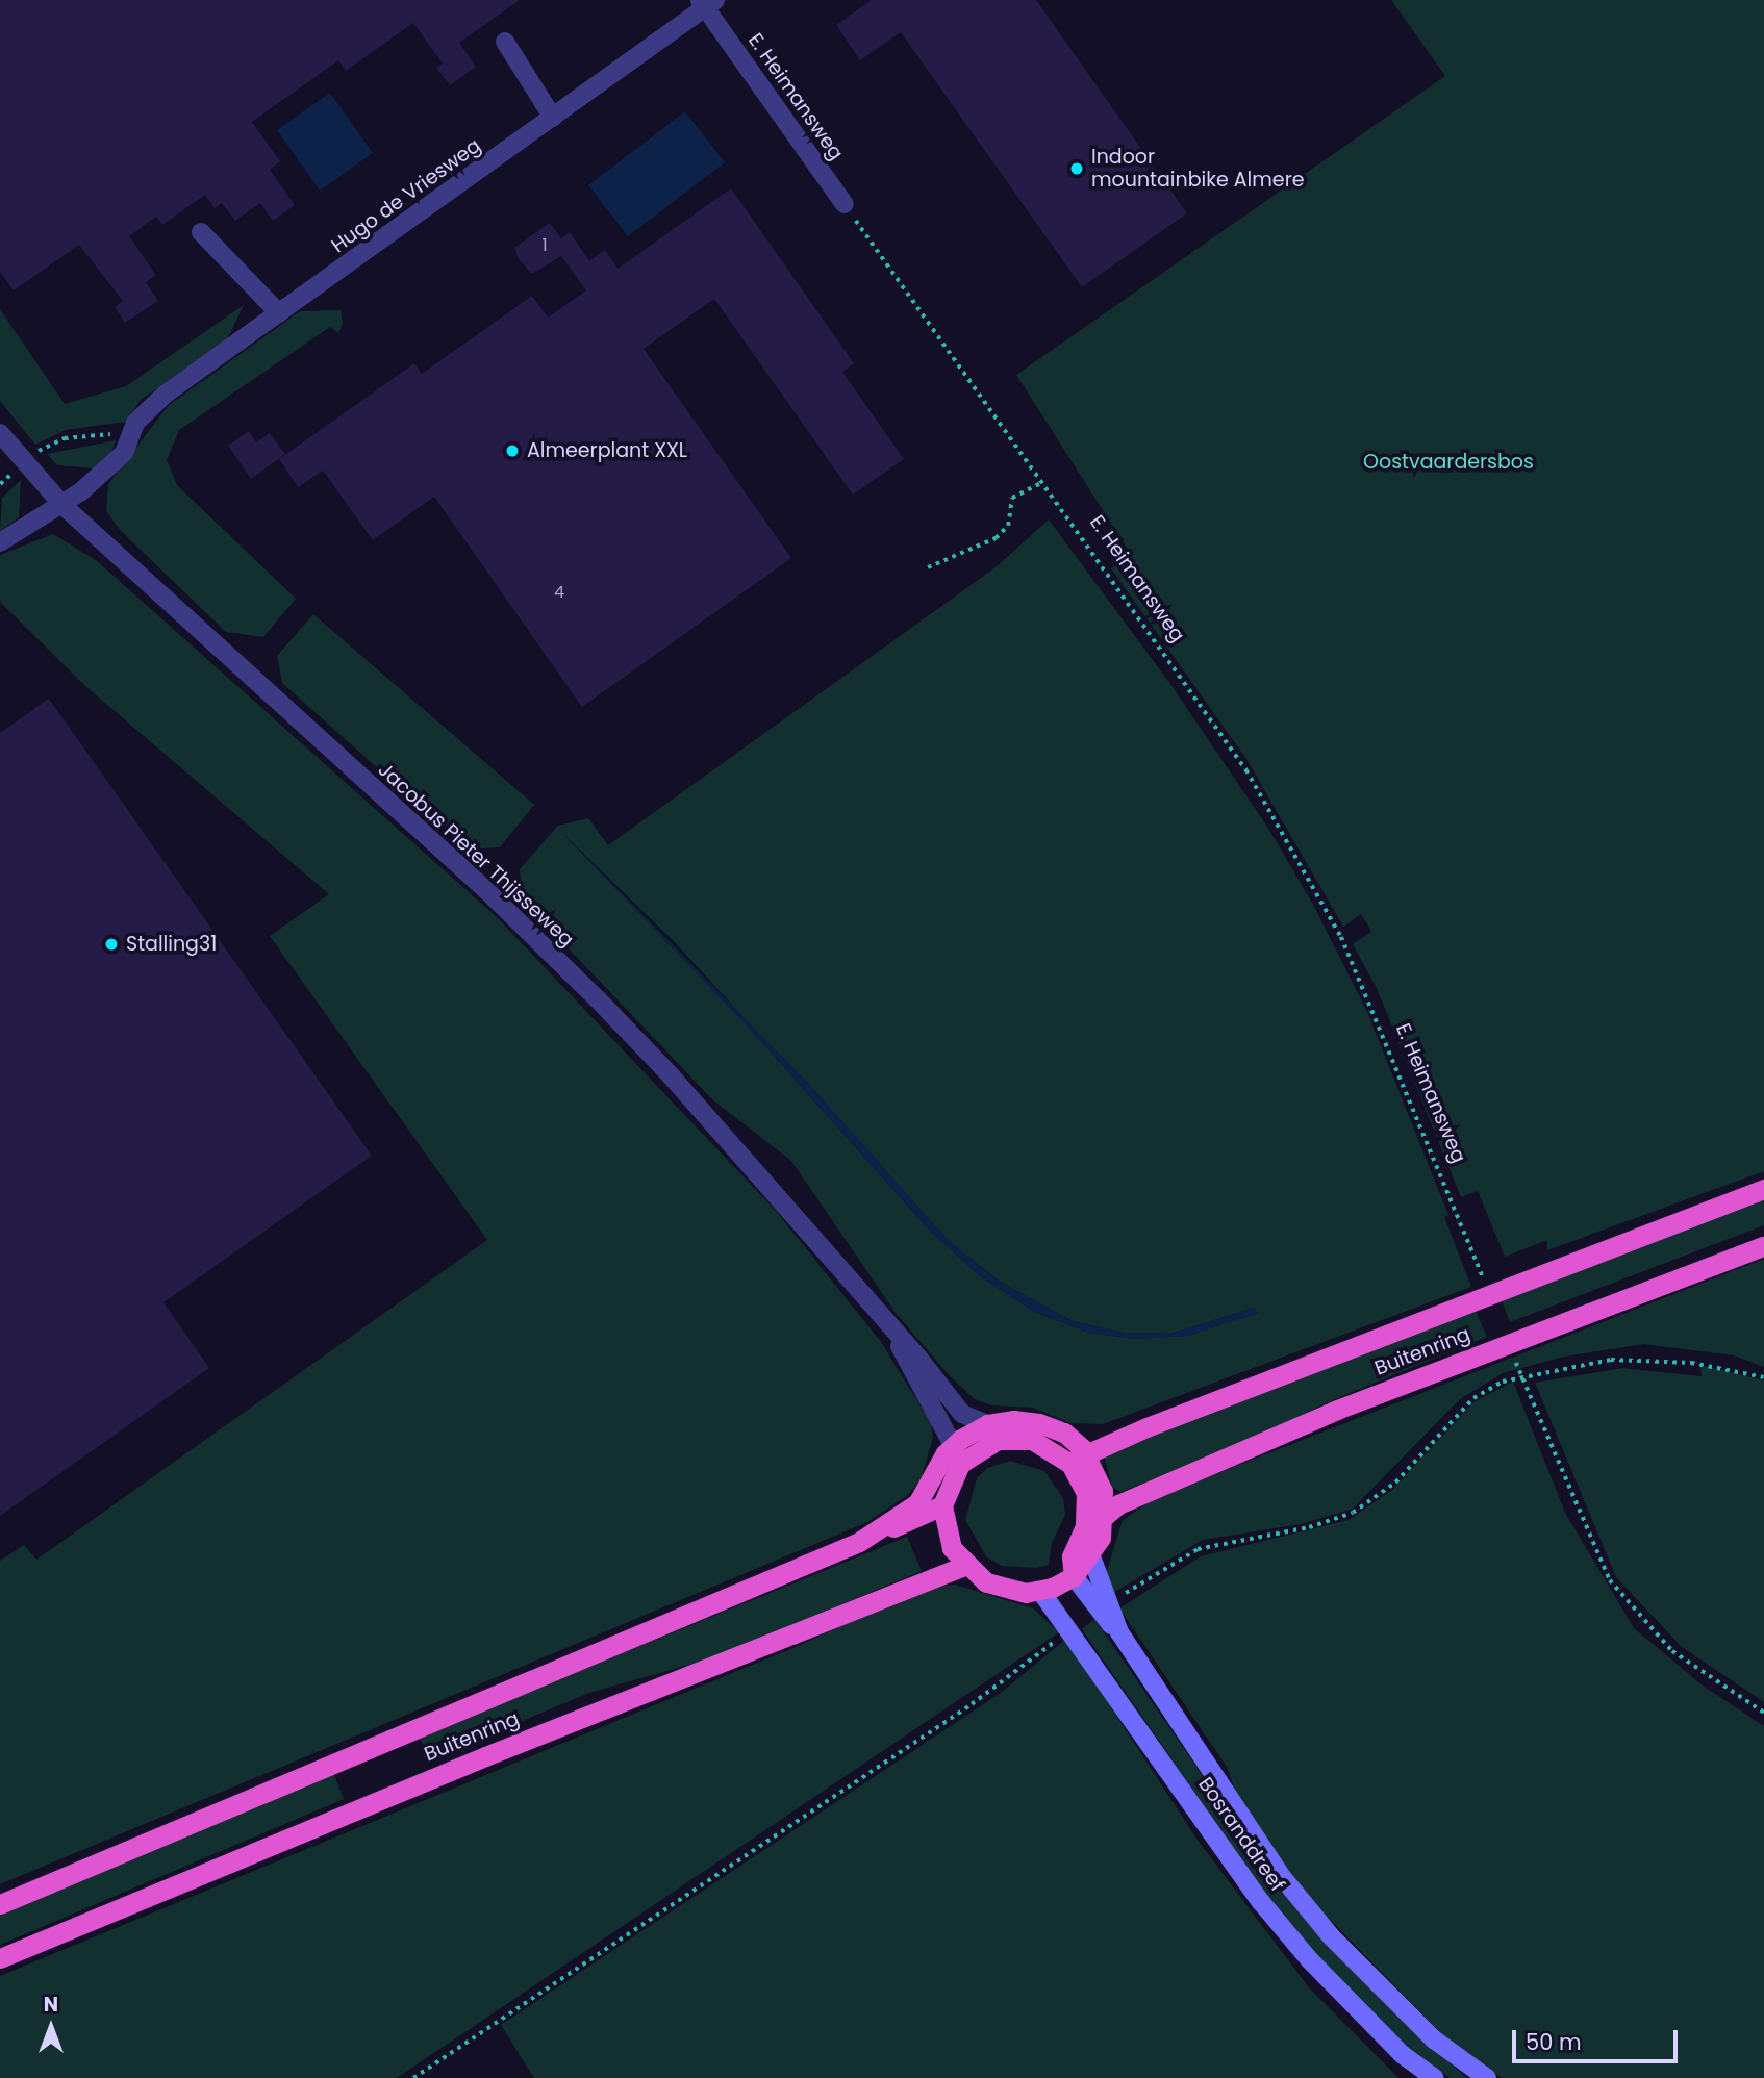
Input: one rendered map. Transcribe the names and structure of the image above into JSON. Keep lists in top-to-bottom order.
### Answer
{
  "streets": {
    "highway": ["Buitenring"],
    "main road": ["Bosranddreef"],
    "street": ["E. Heimansweg", "Hugo de Vriesweg", "Jacobus Pieter Thijsseweg"]
  },
  "crossings": [
    ["E. Heimansweg", "Hugo de Vriesweg"],
    ["Hugo de Vriesweg", "Jacobus Pieter Thijsseweg"],
    ["Jacobus Pieter Thijsseweg", "Buitenring"],
    ["Jacobus Pieter Thijsseweg", "Bosranddreef"],
    ["Buitenring", "Bosranddreef"]
  ],
  "parks": ["Oostvaardersbos"],
  "places": ["Indoor mountainbike Almere", "Almeerplant XXL", "Stalling31"],
  "house_numbers": ["1", "4"],
  "scale_bar": "50 m",
  "north": "top"
}
